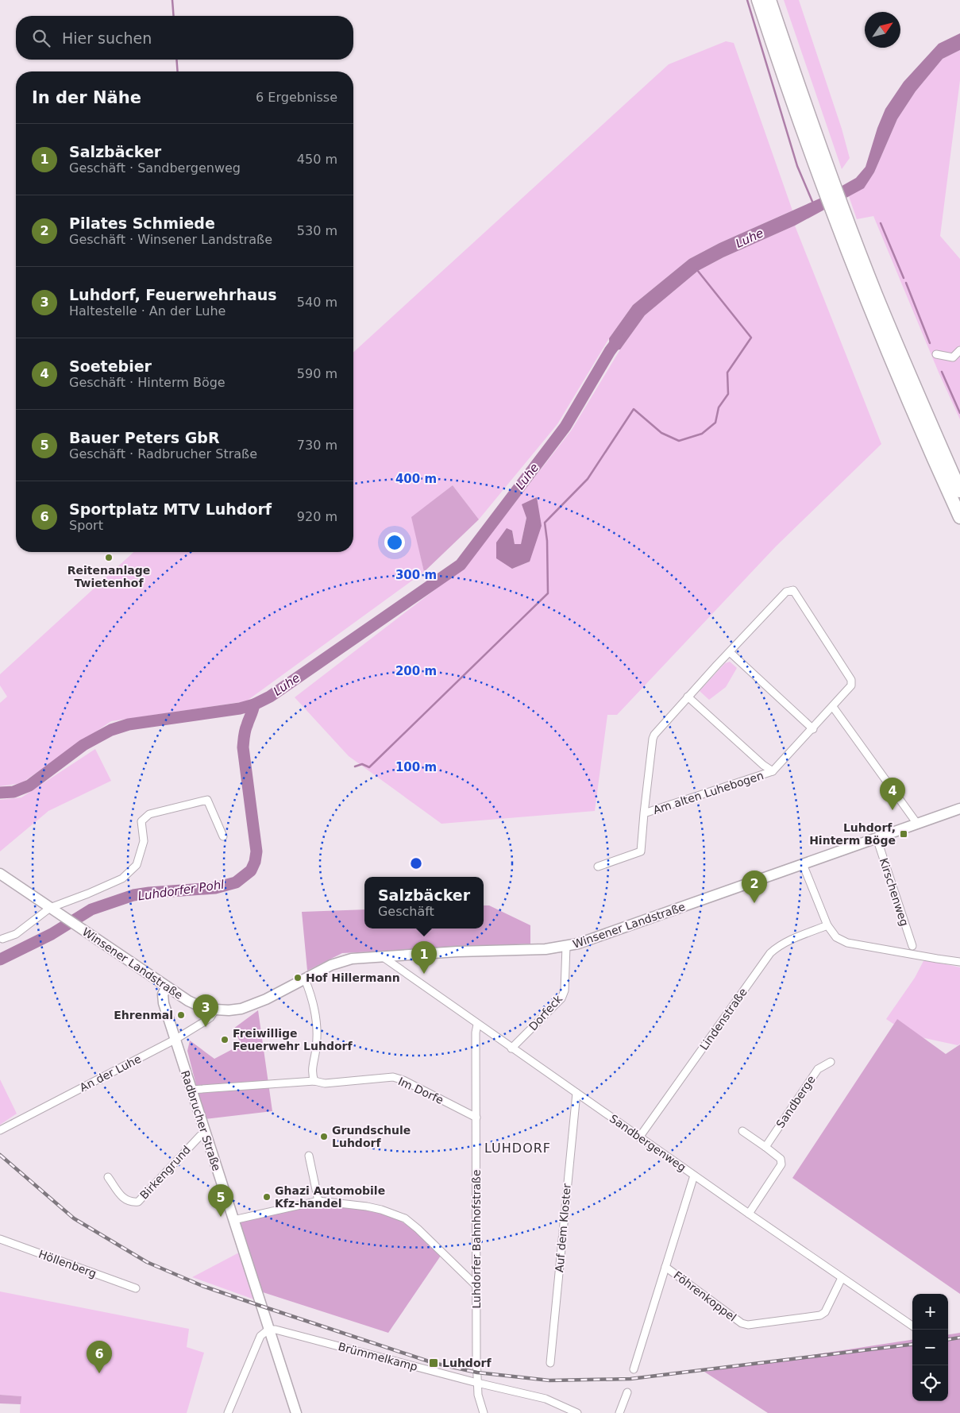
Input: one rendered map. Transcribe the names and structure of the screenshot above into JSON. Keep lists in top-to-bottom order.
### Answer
{
  "streets": {
    "main road": ["Winsener Landstraße", "Radbrucher Straße"],
    "street": [
      "Am alten Luhebogen",
      "Kirschenweg",
      "Dorfeck",
      "Lindenstraße",
      "An der Luhe",
      "Im Dorfe",
      "Sandberge",
      "Sandbergenweg",
      "Birkengrund",
      "Auf dem Kloster",
      "Luhdorfer Bahnhofstraße",
      "Höllenberg",
      "Föhrenkoppel",
      "Brümmelkamp"
    ]
  },
  "crossings": [
    ["Kirschenweg", "Winsener Landstraße"],
    ["Winsener Landstraße", "Dorfeck"],
    ["Winsener Landstraße", "An der Luhe"],
    ["Winsener Landstraße", "Radbrucher Straße"],
    ["Winsener Landstraße", "Sandbergenweg"],
    ["Dorfeck", "Sandbergenweg"],
    ["Lindenstraße", "Sandbergenweg"],
    ["An der Luhe", "Radbrucher Straße"],
    ["Im Dorfe", "Radbrucher Straße"],
    ["Im Dorfe", "Luhdorfer Bahnhofstraße"],
    ["Radbrucher Straße", "Birkengrund"],
    ["Radbrucher Straße", "Brümmelkamp"],
    ["Sandbergenweg", "Auf dem Kloster"],
    ["Sandbergenweg", "Luhdorfer Bahnhofstraße"],
    ["Sandbergenweg", "Föhrenkoppel"],
    ["Luhdorfer Bahnhofstraße", "Brümmelkamp"]
  ],
  "districts": ["LUHDORF"],
  "water": ["Luhe", "Luhdorfer Pohl"],
  "places": {
    "other": [
      "Reitenanlage Twietenhof",
      "Hof Hillermann",
      "Ehrenmal",
      "Freiwillige Feuerwehr Luhdorf",
      "Grundschule Luhdorf",
      "Ghazi Automobile Kfz-handel"
    ],
    "transit": ["Luhdorf, Hinterm Böge", "Luhdorf"]
  },
  "north": "top right",
  "page": {
    "search": "Hier suchen",
    "heading": ["In der Nähe", "6 Ergebnisse"],
    "list": [
      {
        "mark": "1",
        "name": "Salzbäcker",
        "note": "Geschäft · Sandbergenweg",
        "value": "450 m"
      },
      {
        "mark": "2",
        "name": "Pilates Schmiede",
        "note": "Geschäft · Winsener Landstraße",
        "value": "530 m"
      },
      {
        "mark": "3",
        "name": "Luhdorf, Feuerwehrhaus",
        "note": "Haltestelle · An der Luhe",
        "value": "540 m"
      },
      {
        "mark": "4",
        "name": "Soetebier",
        "note": "Geschäft · Hinterm Böge",
        "value": "590 m"
      },
      {
        "mark": "5",
        "name": "Bauer Peters GbR",
        "note": "Geschäft · Radbrucher Straße",
        "value": "730 m"
      },
      {
        "mark": "6",
        "name": "Sportplatz MTV Luhdorf",
        "note": "Sport",
        "value": "920 m"
      }
    ],
    "pins": [
      "4",
      "2",
      "1",
      "3",
      "5",
      "6"
    ],
    "popup": ["Salzbäcker", "Geschäft"],
    "map_buttons": ["+", "−"]
  },
  "rings": [
    "400 m",
    "300 m",
    "200 m",
    "100 m"
  ]
}
